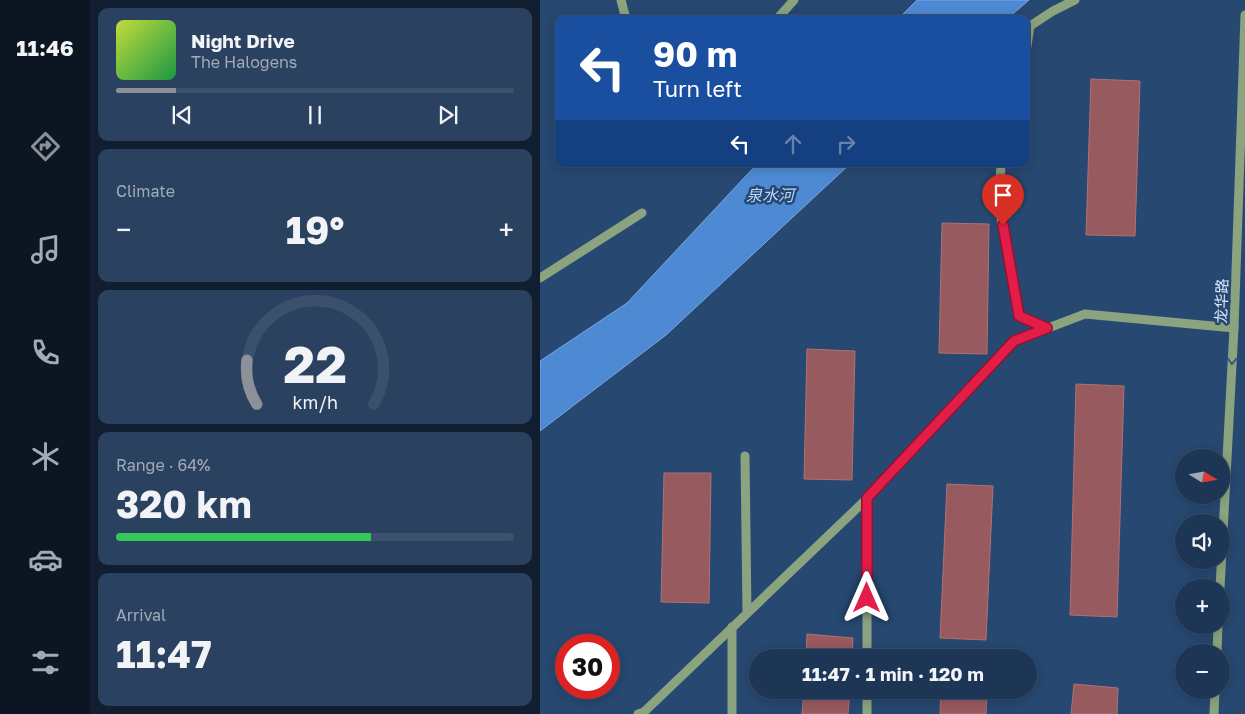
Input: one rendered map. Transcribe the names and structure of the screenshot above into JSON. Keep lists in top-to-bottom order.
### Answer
{
  "streets": {
    "street": ["龙华路"]
  },
  "one_way": ["龙华路"],
  "water": ["泉水河"],
  "north": "right",
  "page": {
    "tabs": "11:46",
    "turn": ["90 m", "Turn left"],
    "song": ["Night Drive", "The Halogens"],
    "tile": [
      "Climate",
      ["Range · 64%", "320 km"],
      ["Arrival", "11:47"]
    ],
    "heat": ["−", "19°", "+"],
    "map_buttons": ["+", "−"],
    "limit": "30",
    "trip": "11:47 · 1 min · 120 m",
    "gauge": ["22", "km/h"]
  }
}
